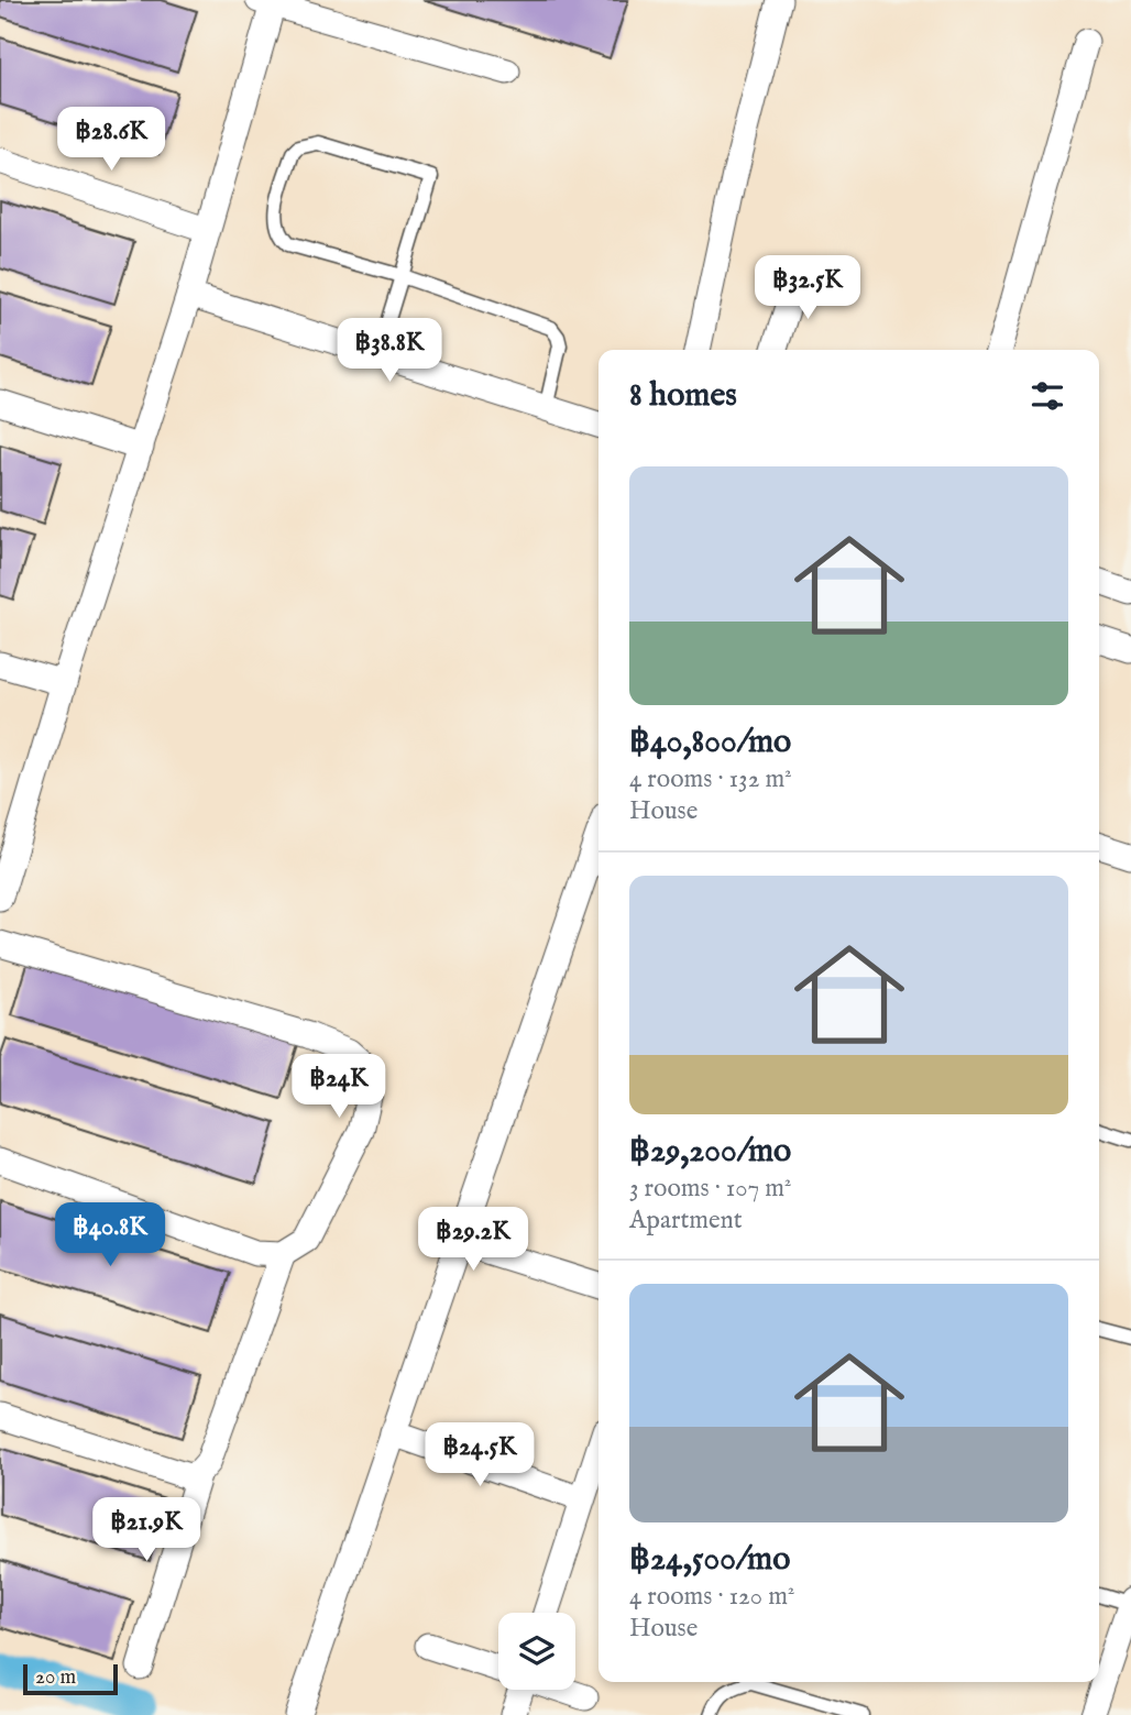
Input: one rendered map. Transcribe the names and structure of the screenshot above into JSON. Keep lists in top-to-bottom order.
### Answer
{
  "scale_bar": "20 m",
  "page": {
    "price": [
      "฿28.6K",
      "฿32.5K",
      "฿38.8K",
      "฿24K",
      "฿40.8K",
      "฿29.2K",
      "฿24.5K",
      "฿21.9K"
    ],
    "heading": "8 homes",
    "list": [
      {
        "name": "฿40,800/mo",
        "note": "4 rooms · 132 m² · House"
      },
      {
        "name": "฿29,200/mo",
        "note": "3 rooms · 107 m² · Apartment"
      },
      {
        "name": "฿24,500/mo",
        "note": "4 rooms · 120 m² · House"
      }
    ],
    "scale": "20 m"
  }
}
